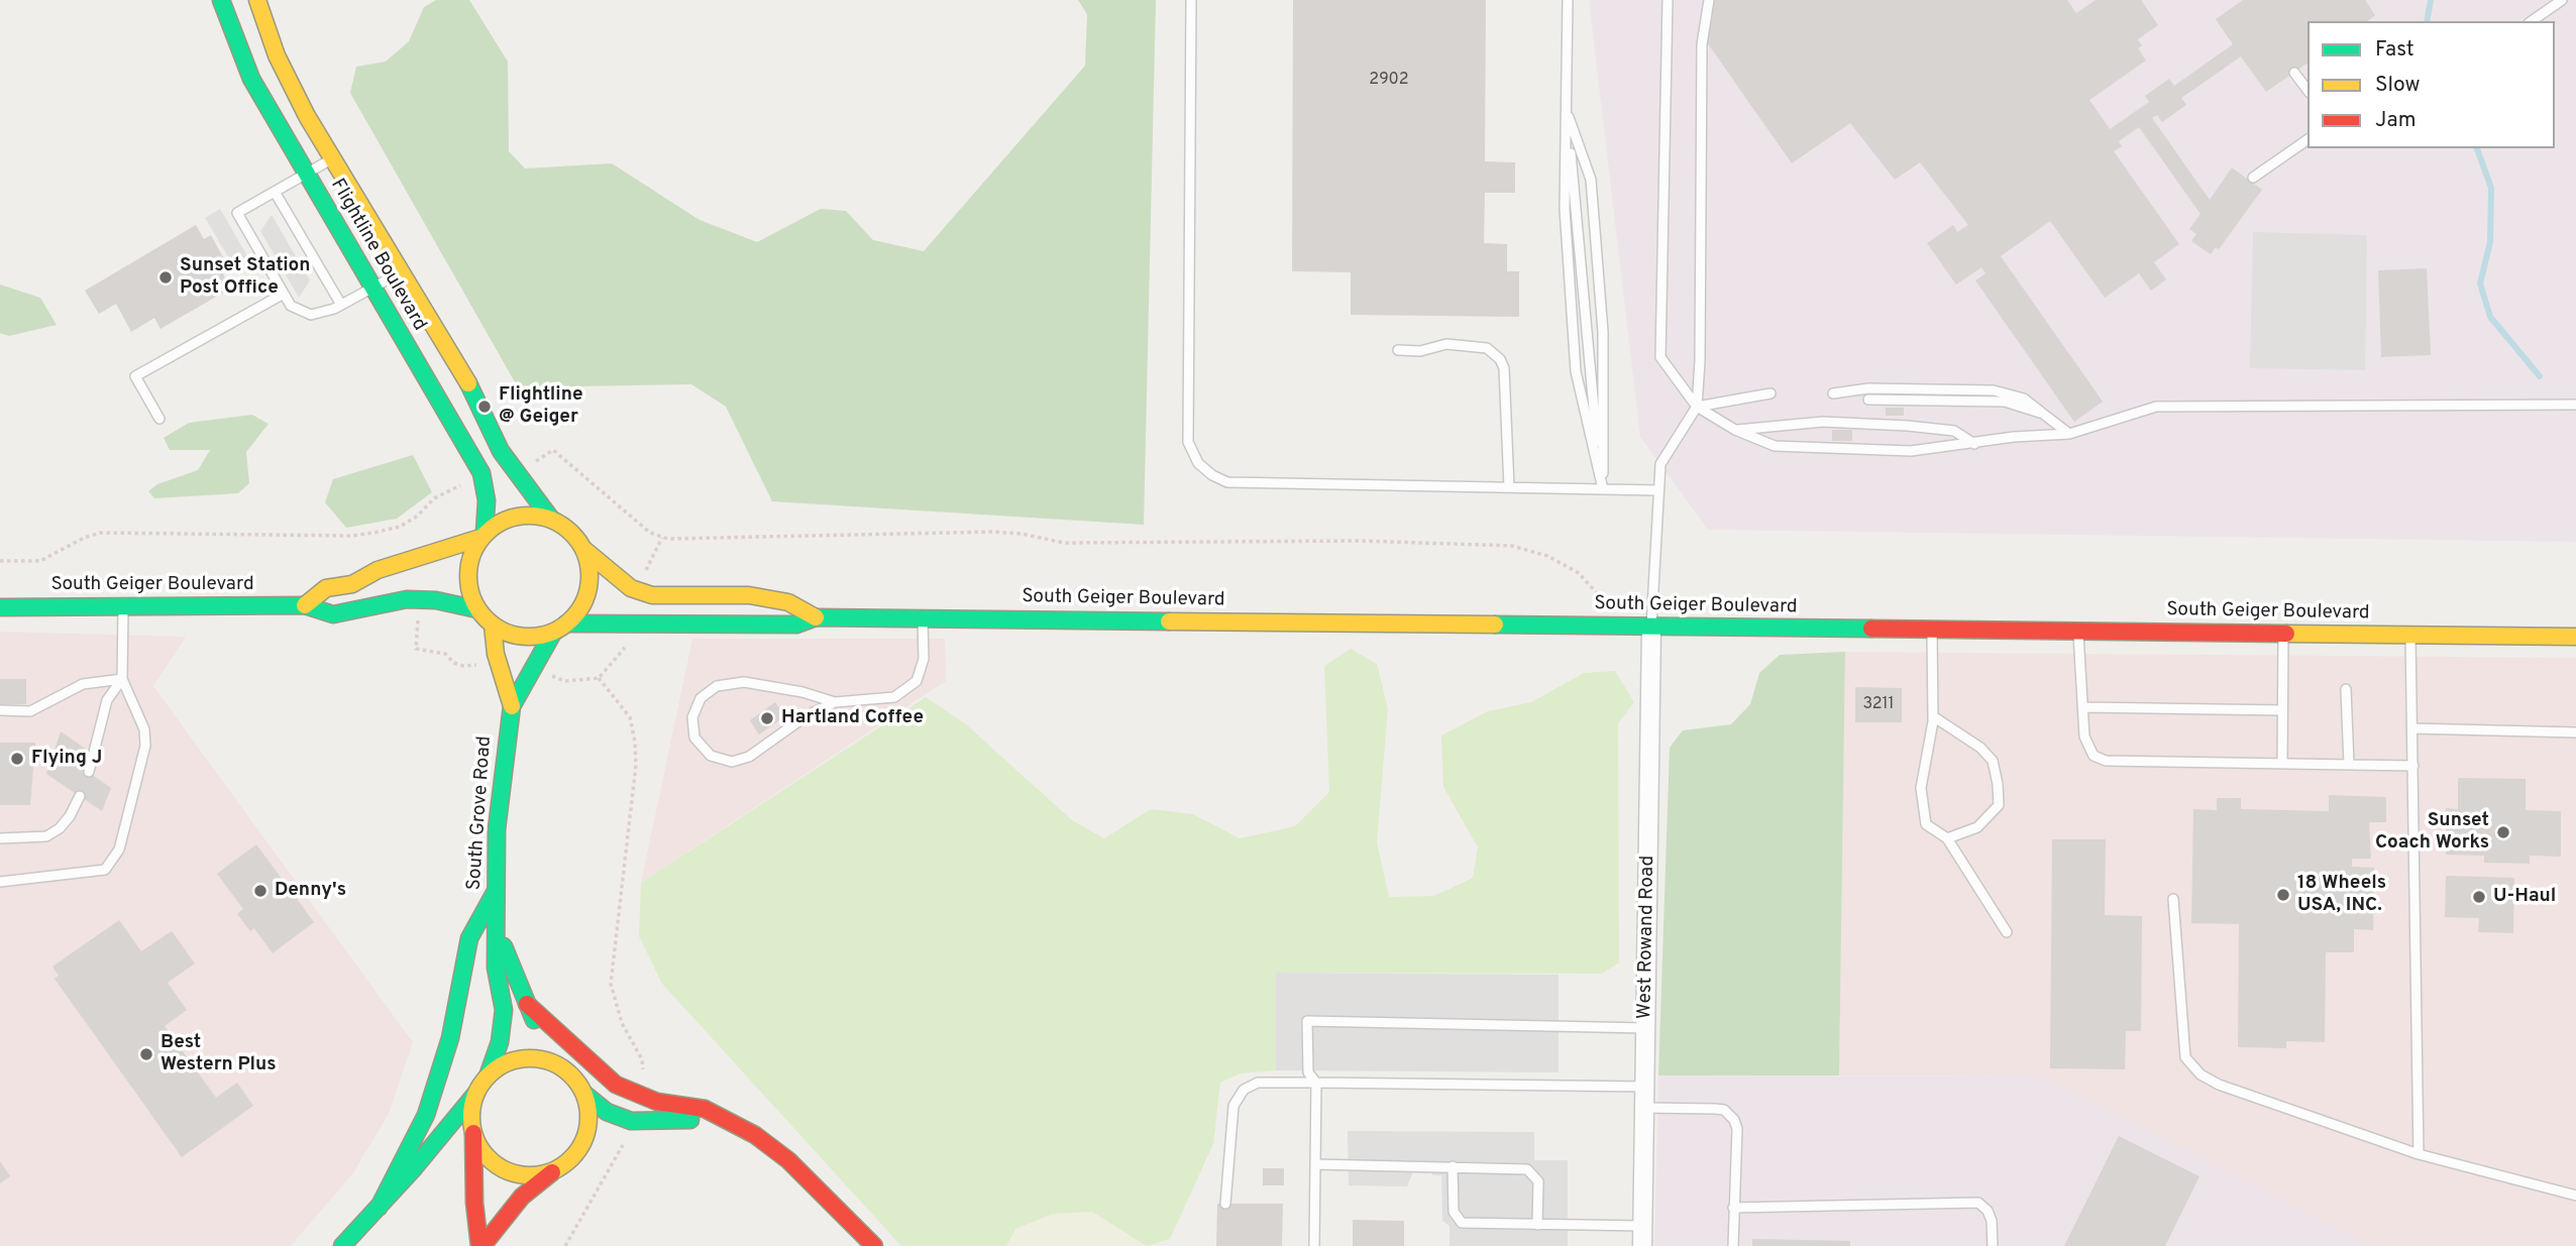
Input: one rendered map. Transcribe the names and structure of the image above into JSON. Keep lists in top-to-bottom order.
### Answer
{
  "streets": {
    "main road": ["Flightline Boulevard", "South Geiger Boulevard", "South Grove Road"],
    "street": ["West Rowand Road"]
  },
  "crossings": [
    ["Flightline Boulevard", "South Geiger Boulevard"],
    ["Flightline Boulevard", "South Grove Road"],
    ["South Geiger Boulevard", "South Grove Road"],
    ["South Geiger Boulevard", "West Rowand Road"]
  ],
  "places": [
    "Sunset Station Post Office",
    "Flightline @ Geiger",
    "Hartland Coffee",
    "Flying J",
    "Sunset Coach Works",
    "Denny's",
    "18 Wheels USA, INC.",
    "U-Haul",
    "Best Western Plus"
  ],
  "house_numbers": ["2902", "3211"],
  "legend": ["Fast", "Slow", "Jam"]
}
